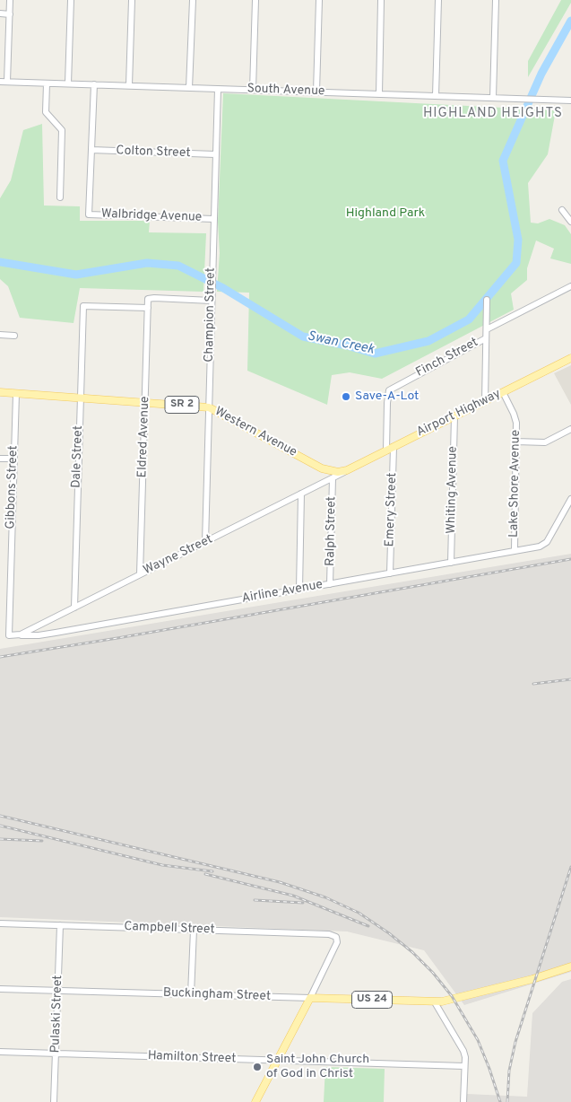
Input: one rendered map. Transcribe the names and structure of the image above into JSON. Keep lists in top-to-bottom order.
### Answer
{
  "streets": {
    "main road": [
      "SR 2",
      "Airport Highway",
      "Western Avenue",
      "Buckingham Street",
      "US 24"
    ],
    "street": [
      "South Avenue",
      "Colton Street",
      "Walbridge Avenue",
      "Champion Street",
      "Finch Street",
      "Eldred Avenue",
      "Dale Street",
      "Lake Shore Avenue",
      "Gibbons Street",
      "Whiting Avenue",
      "Emery Street",
      "Ralph Street",
      "Wayne Street",
      "Airline Avenue",
      "Campbell Street",
      "Pulaski Street",
      "Hamilton Street"
    ]
  },
  "crossings": [
    ["South Avenue", "Champion Street"],
    ["Colton Street", "Walbridge Avenue"],
    ["Colton Street", "Champion Street"],
    ["Walbridge Avenue", "Champion Street"],
    ["Champion Street", "Western Avenue"],
    ["Champion Street", "Eldred Avenue"],
    ["Champion Street", "Wayne Street"],
    ["Finch Street", "Airport Highway"],
    ["Airport Highway", "Western Avenue"],
    ["Airport Highway", "Lake Shore Avenue"],
    ["Airport Highway", "Whiting Avenue"],
    ["Airport Highway", "Emery Street"],
    ["Airport Highway", "Wayne Street"],
    ["Western Avenue", "Eldred Avenue"],
    ["Western Avenue", "Dale Street"],
    ["Western Avenue", "Gibbons Street"],
    ["Western Avenue", "Wayne Street"],
    ["Eldred Avenue", "Dale Street"],
    ["Eldred Avenue", "Wayne Street"],
    ["Dale Street", "Wayne Street"],
    ["Lake Shore Avenue", "Airline Avenue"],
    ["Gibbons Street", "Wayne Street"],
    ["Whiting Avenue", "Airline Avenue"],
    ["Emery Street", "Airline Avenue"],
    ["Ralph Street", "Wayne Street"],
    ["Ralph Street", "Airline Avenue"],
    ["Wayne Street", "Airline Avenue"],
    ["Campbell Street", "Buckingham Street"],
    ["Campbell Street", "Pulaski Street"],
    ["Buckingham Street", "US 24"],
    ["Buckingham Street", "Pulaski Street"],
    ["Pulaski Street", "Hamilton Street"]
  ],
  "districts": ["HIGHLAND HEIGHTS"],
  "water": ["Swan Creek"],
  "parks": ["Highland Park"],
  "places": ["Save-A-Lot", "Saint John Church of God in Christ"]
}
